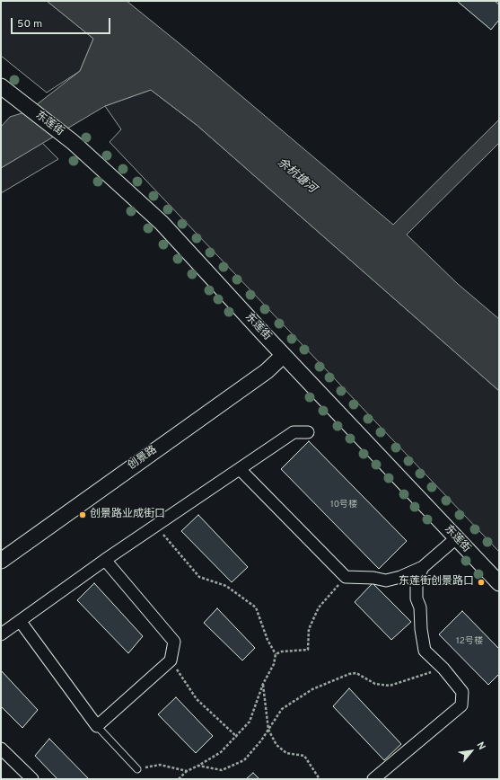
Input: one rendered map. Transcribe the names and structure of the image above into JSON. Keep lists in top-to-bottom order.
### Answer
{
  "streets": {
    "street": ["东莲街", "创景路"]
  },
  "crossings": [
    ["东莲街", "创景路"]
  ],
  "water": ["余杭塘河"],
  "places": ["创景路业成街口", "东莲街创景路口"],
  "house_numbers": ["10号楼", "12号楼"],
  "scale_bar": "50 m",
  "north": "top right"
}
